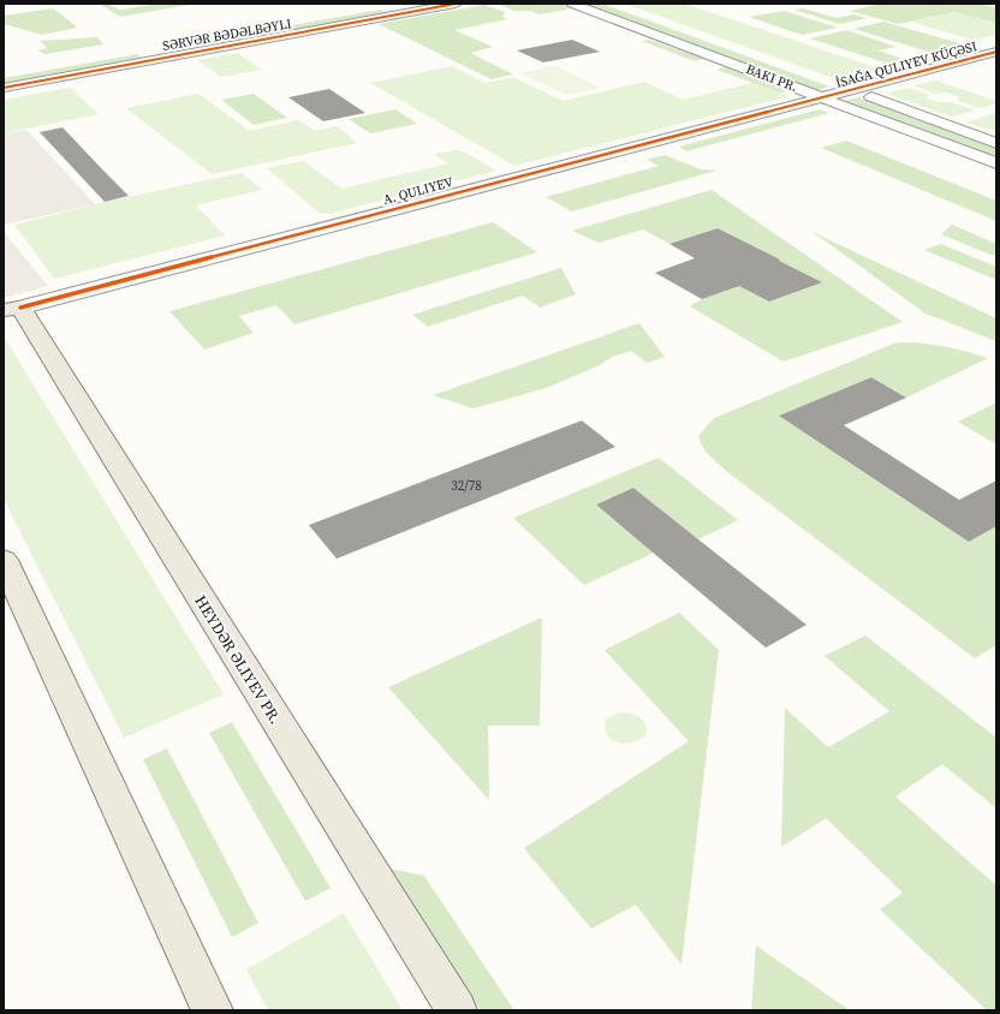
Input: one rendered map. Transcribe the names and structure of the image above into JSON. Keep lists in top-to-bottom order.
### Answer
{
  "streets": {
    "main road": ["HEYDƏR ƏLIYEV PR."],
    "street": ["SƏRVƏR BƏDƏLBƏYLI", "İSAĞA QULIYEV KÜÇƏSI", "A. QULIYEV"]
  },
  "crossings": [
    ["İSAĞA QULIYEV KÜÇƏSI", "A. QULIYEV"],
    ["A. QULIYEV", "HEYDƏR ƏLIYEV PR."]
  ],
  "house_numbers": ["32/78"]
}
